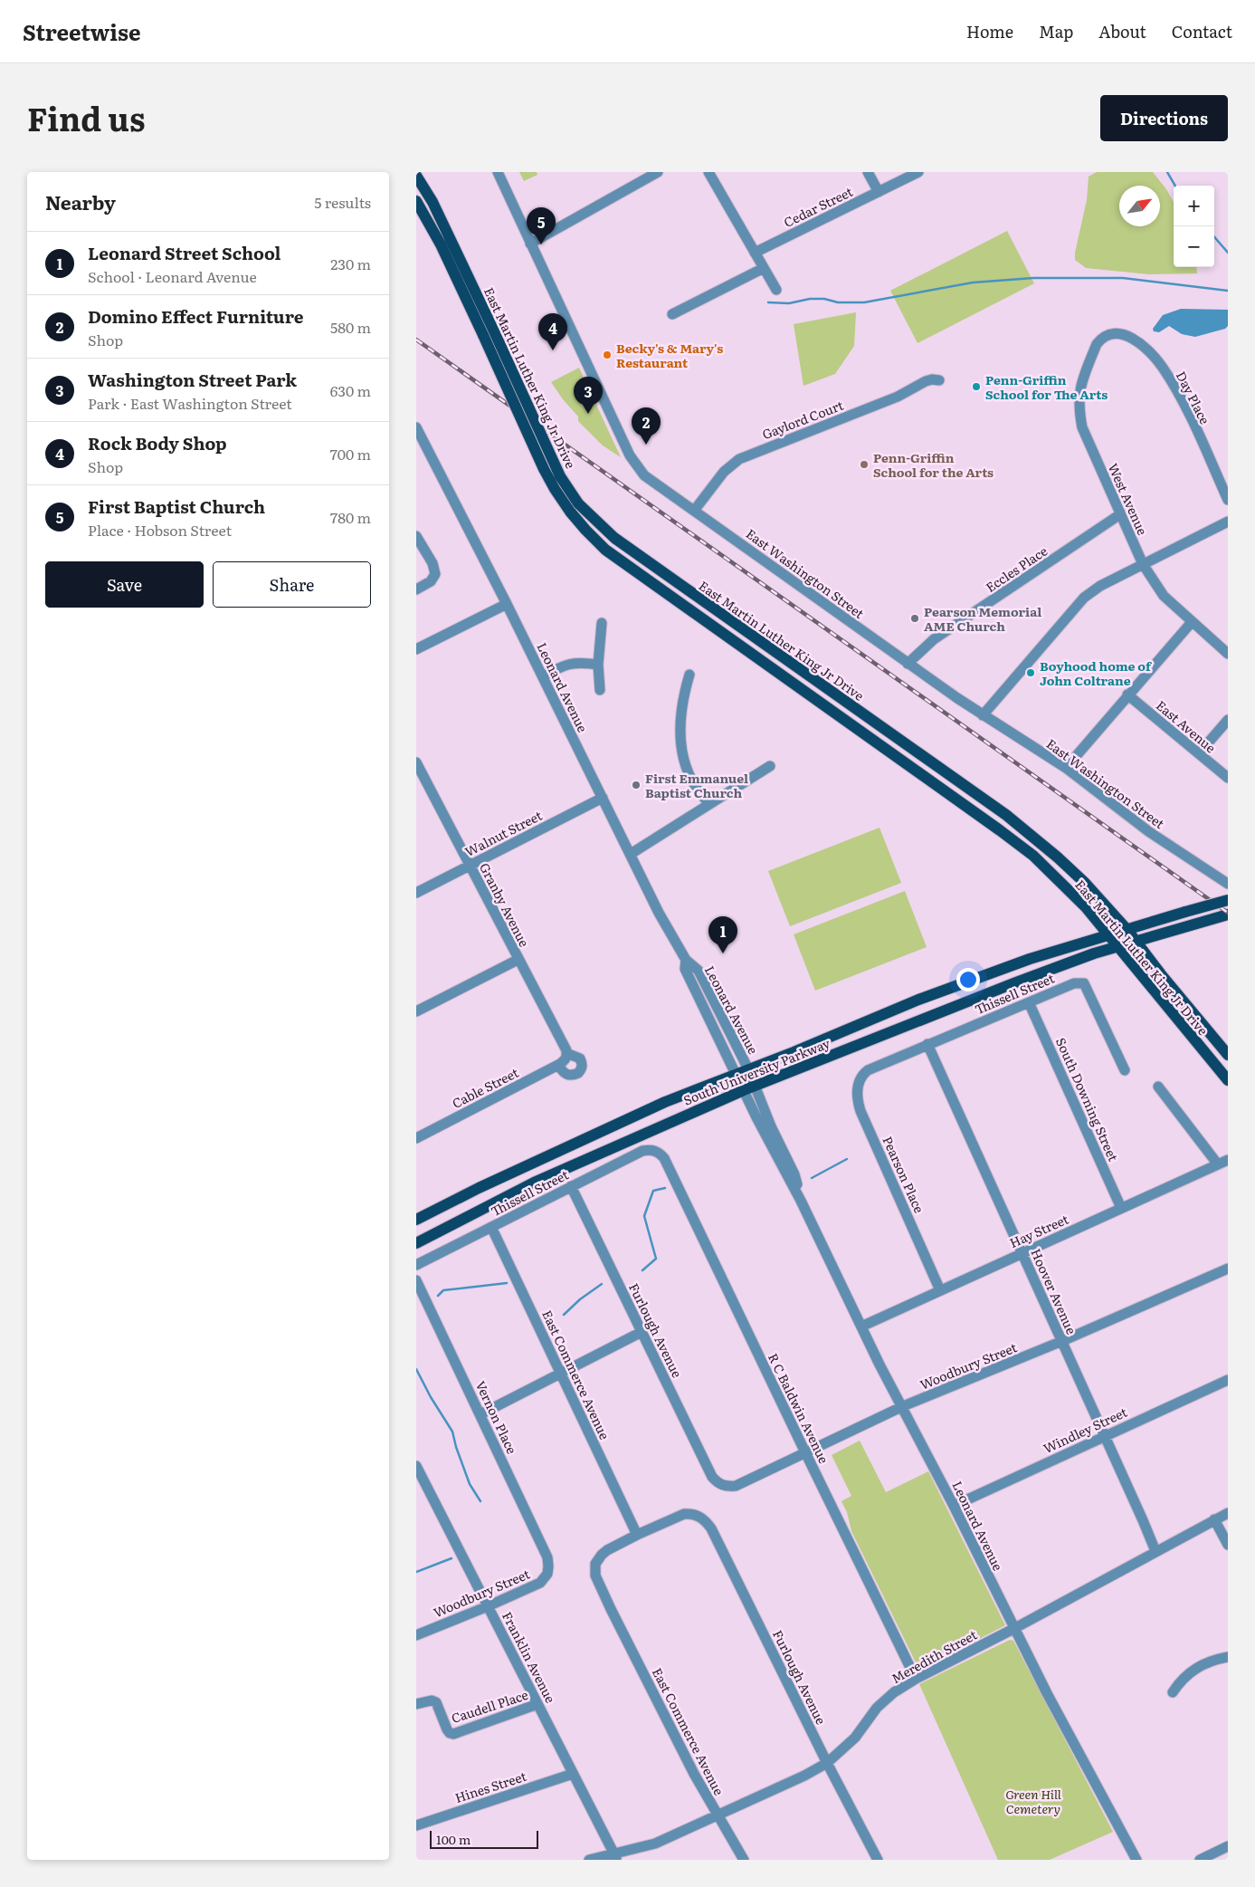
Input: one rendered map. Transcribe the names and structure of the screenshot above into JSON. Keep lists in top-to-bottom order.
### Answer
{
  "streets": {
    "main road": ["East Martin Luther King Jr Drive", "South University Parkway"],
    "street": [
      "Cedar Street",
      "Day Place",
      "Gaylord Court",
      "West Avenue",
      "Eccles Place",
      "East Washington Street",
      "Leonard Avenue",
      "East Avenue",
      "Walnut Street",
      "Granby Avenue",
      "Thissell Street",
      "Cable Street",
      "South Downing Street",
      "Pearson Place",
      "Hay Street",
      "Hoover Avenue",
      "Furlough Avenue",
      "Woodbury Street",
      "East Commerce Avenue",
      "R C Baldwin Avenue",
      "Vernon Place",
      "Windley Street",
      "Meredith Street",
      "Franklin Avenue",
      "Caudell Place",
      "Hines Street"
    ]
  },
  "crossings": [
    ["East Martin Luther King Jr Drive", "South University Parkway"],
    ["Day Place", "West Avenue"],
    ["Gaylord Court", "East Washington Street"],
    ["West Avenue", "Eccles Place"],
    ["Eccles Place", "East Washington Street"],
    ["Leonard Avenue", "Walnut Street"],
    ["Leonard Avenue", "South University Parkway"],
    ["Leonard Avenue", "Hay Street"],
    ["Leonard Avenue", "Woodbury Street"],
    ["Leonard Avenue", "Windley Street"],
    ["Leonard Avenue", "Meredith Street"],
    ["Walnut Street", "Granby Avenue"],
    ["Granby Avenue", "Cable Street"],
    ["Thissell Street", "South Downing Street"],
    ["Thissell Street", "Pearson Place"],
    ["Thissell Street", "Hoover Avenue"],
    ["Thissell Street", "Furlough Avenue"],
    ["Thissell Street", "East Commerce Avenue"],
    ["Thissell Street", "R C Baldwin Avenue"],
    ["South Downing Street", "Hay Street"],
    ["Pearson Place", "Hay Street"],
    ["Hay Street", "Hoover Avenue"],
    ["Hoover Avenue", "Woodbury Street"],
    ["Hoover Avenue", "Windley Street"],
    ["Hoover Avenue", "Meredith Street"],
    ["Furlough Avenue", "Woodbury Street"],
    ["Furlough Avenue", "East Commerce Avenue"],
    ["Furlough Avenue", "Meredith Street"],
    ["Woodbury Street", "R C Baldwin Avenue"],
    ["Woodbury Street", "Vernon Place"],
    ["Woodbury Street", "Franklin Avenue"],
    ["East Commerce Avenue", "Meredith Street"],
    ["R C Baldwin Avenue", "Meredith Street"],
    ["Meredith Street", "Franklin Avenue"],
    ["Franklin Avenue", "Caudell Place"],
    ["Franklin Avenue", "Hines Street"]
  ],
  "parks": ["Green Hill Cemetery"],
  "places": [
    "Becky's & Mary's Restaurant",
    "Penn-Griffin School for The Arts",
    "Penn-Griffin School for the Arts",
    "Pearson Memorial AME Church",
    "Boyhood home of John Coltrane",
    "First Emmanuel Baptist Church"
  ],
  "scale_bar": "100 m",
  "north": "top right",
  "page": {
    "header": "Streetwise",
    "nav": [
      "Home",
      "Map",
      "About",
      "Contact"
    ],
    "title": "Find us",
    "buttons": [
      "Directions",
      ["Save", "Share"]
    ],
    "heading": ["Nearby", "5 results"],
    "map_buttons": ["+", "−"],
    "pins": [
      "5",
      "4",
      "3",
      "2",
      "1"
    ],
    "list": [
      {
        "mark": "1",
        "name": "Leonard Street School",
        "note": "School · Leonard Avenue",
        "value": "230 m"
      },
      {
        "mark": "2",
        "name": "Domino Effect Furniture",
        "note": "Shop",
        "value": "580 m"
      },
      {
        "mark": "3",
        "name": "Washington Street Park",
        "note": "Park · East Washington Street",
        "value": "630 m"
      },
      {
        "mark": "4",
        "name": "Rock Body Shop",
        "note": "Shop",
        "value": "700 m"
      },
      {
        "mark": "5",
        "name": "First Baptist Church",
        "note": "Place · Hobson Street",
        "value": "780 m"
      }
    ],
    "scale": "100 m"
  }
}
